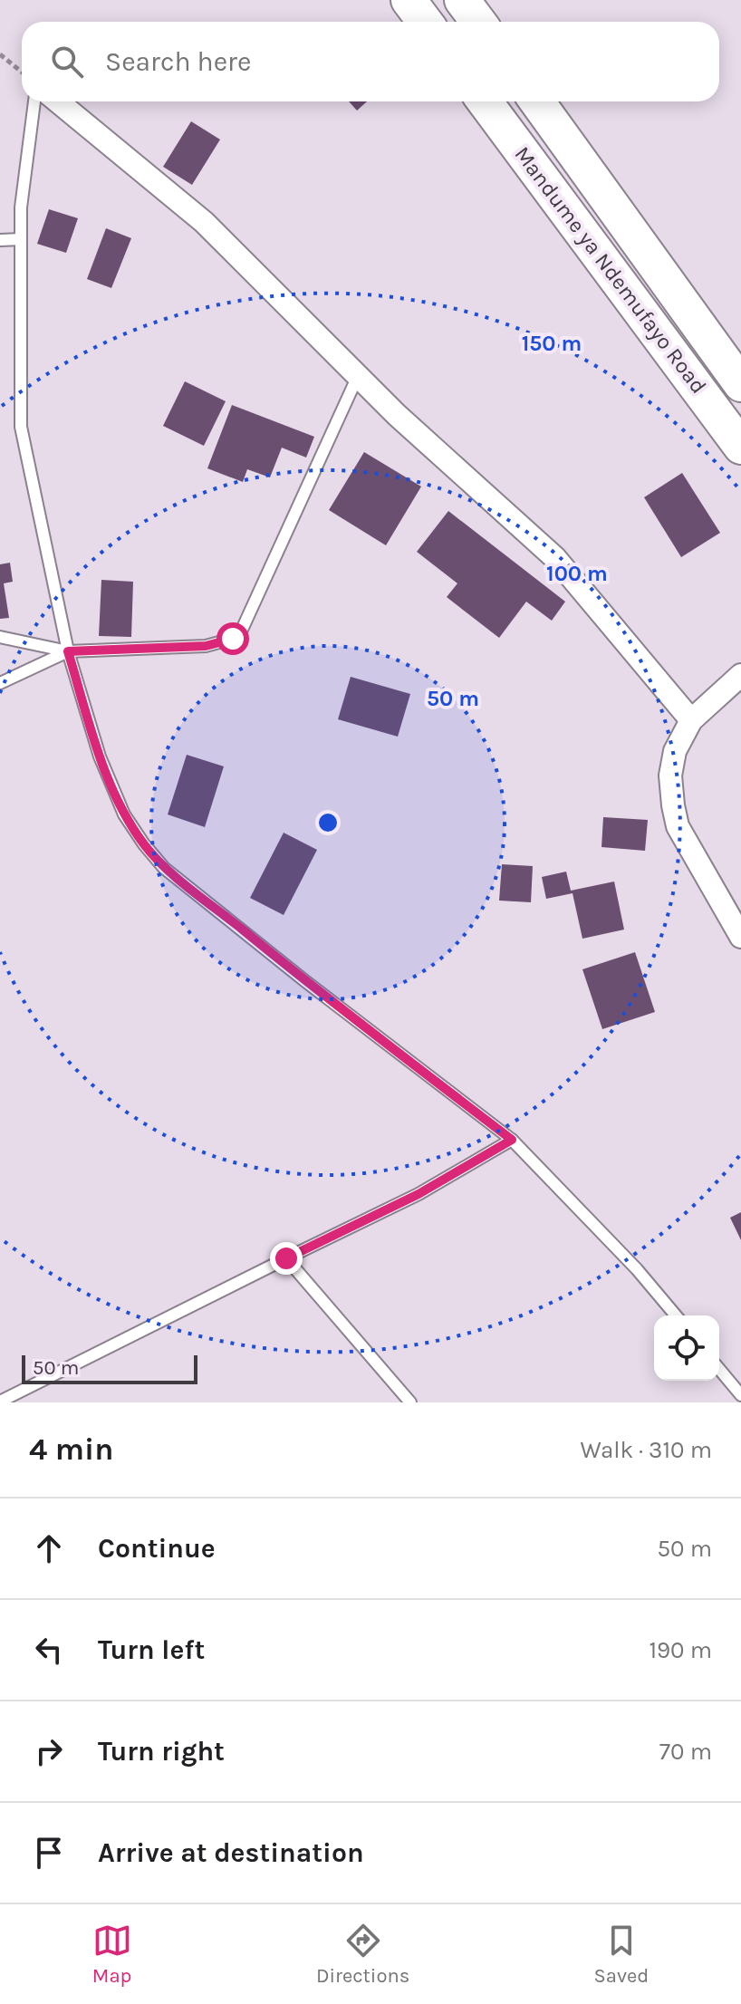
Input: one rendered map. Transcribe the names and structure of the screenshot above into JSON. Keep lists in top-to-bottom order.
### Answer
{
  "streets": {
    "main road": ["Mandume ya Ndemufayo Road"]
  },
  "scale_bar": "50 m",
  "page": {
    "search": "Search here",
    "scale": "50 m",
    "heading": ["4 min", "Walk · 310 m"],
    "list": [
      ["Continue", "50 m"],
      ["Turn left", "190 m"],
      ["Turn right", "70 m"],
      "Arrive at destination"
    ],
    "nav": ["Map", "Directions", "Saved"]
  },
  "rings": ["150 m", "100 m", "50 m"]
}
